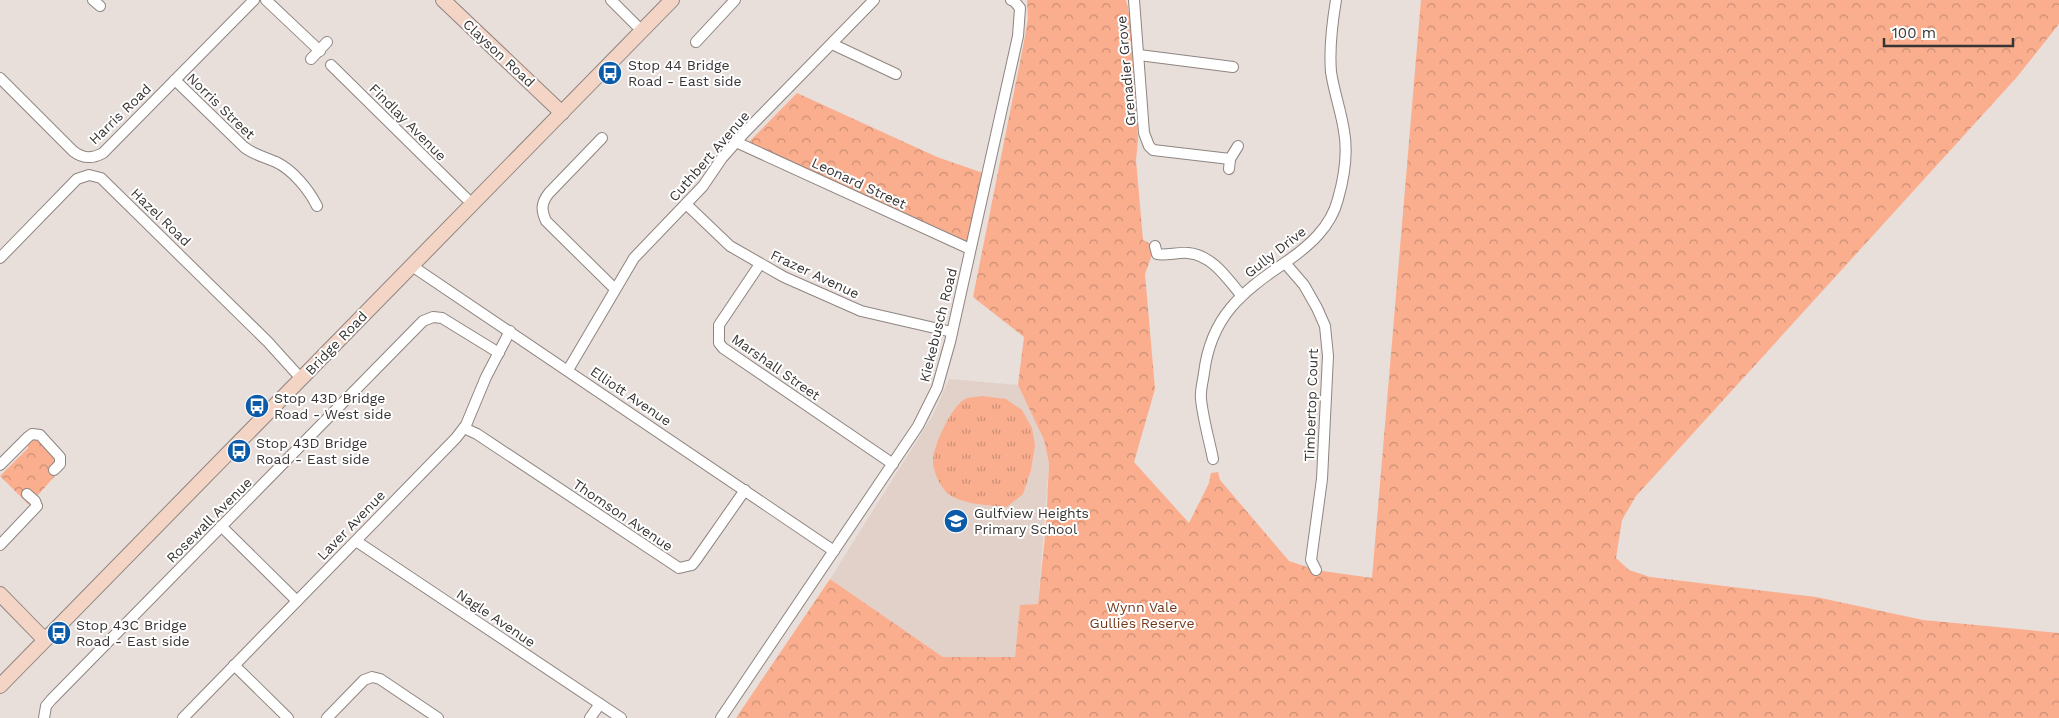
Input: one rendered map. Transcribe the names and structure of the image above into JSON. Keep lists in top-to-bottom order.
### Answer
{
  "streets": {
    "main road": ["Clayson Road", "Bridge Road"],
    "street": [
      "Grenadier Grove",
      "Norris Street",
      "Harris Road",
      "Findlay Avenue",
      "Cuthbert Avenue",
      "Leonard Street",
      "Hazel Road",
      "Gully Drive",
      "Frazer Avenue",
      "Kiekebusch Road",
      "Marshall Street",
      "Elliott Avenue",
      "Timbertop Court",
      "Thomson Avenue",
      "Rosewall Avenue",
      "Laver Avenue",
      "Nagle Avenue"
    ]
  },
  "crossings": [
    ["Clayson Road", "Bridge Road"],
    ["Norris Street", "Harris Road"],
    ["Findlay Avenue", "Bridge Road"],
    ["Cuthbert Avenue", "Leonard Street"],
    ["Cuthbert Avenue", "Frazer Avenue"],
    ["Cuthbert Avenue", "Elliott Avenue"],
    ["Leonard Street", "Kiekebusch Road"],
    ["Hazel Road", "Bridge Road"],
    ["Gully Drive", "Timbertop Court"],
    ["Frazer Avenue", "Kiekebusch Road"],
    ["Frazer Avenue", "Marshall Street"],
    ["Kiekebusch Road", "Marshall Street"],
    ["Kiekebusch Road", "Elliott Avenue"],
    ["Bridge Road", "Elliott Avenue"],
    ["Elliott Avenue", "Thomson Avenue"],
    ["Elliott Avenue", "Laver Avenue"],
    ["Thomson Avenue", "Laver Avenue"],
    ["Rosewall Avenue", "Laver Avenue"],
    ["Laver Avenue", "Nagle Avenue"]
  ],
  "parks": ["Wynn Vale Gullies Reserve"],
  "places": {
    "bus stop": [
      "Stop 44 Bridge Road - East side",
      "Stop 43D Bridge Road - West side",
      "Stop 43D Bridge Road - East side",
      "Stop 43C Bridge Road - East side"
    ],
    "school or university": ["Gulfview Heights Primary School"]
  },
  "scale_bar": "100 m"
}
